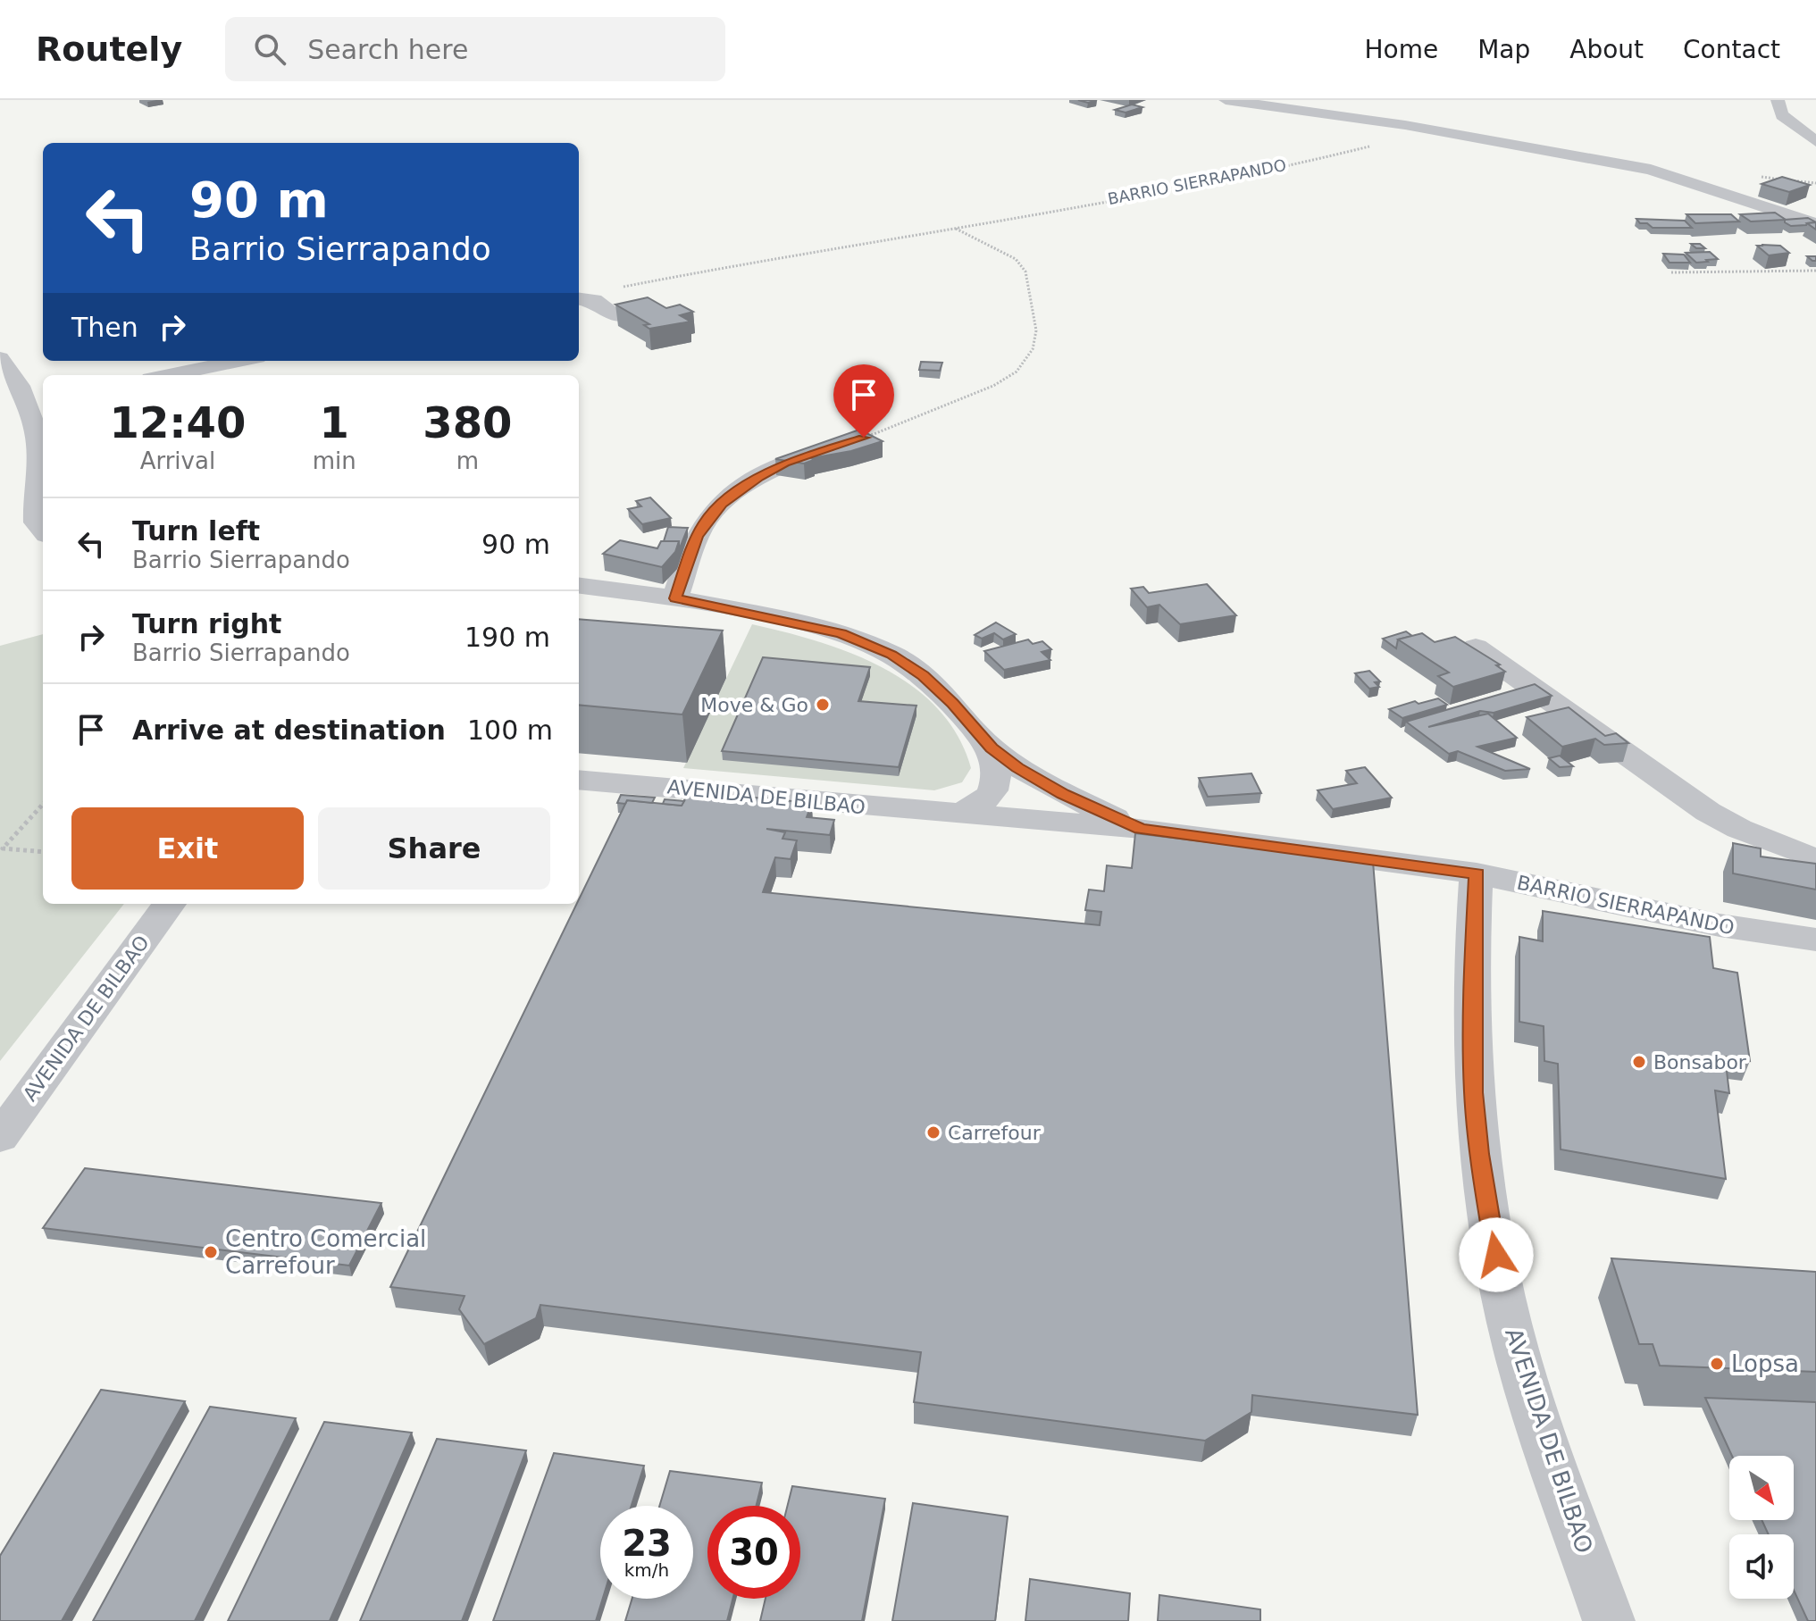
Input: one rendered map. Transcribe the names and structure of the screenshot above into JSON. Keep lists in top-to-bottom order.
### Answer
{
  "streets": {
    "street": ["BARRIO SIERRAPANDO", "AVENIDA DE BILBAO"]
  },
  "crossings": [
    ["BARRIO SIERRAPANDO", "AVENIDA DE BILBAO"]
  ],
  "places": [
    "Move & Go",
    "Bonsabor",
    "Carrefour",
    "Centro Comercial Carrefour",
    "Lopsa"
  ],
  "north": "bottom right",
  "page": {
    "header": "Routely",
    "search": "Search here",
    "nav": [
      "Home",
      "Map",
      "About",
      "Contact"
    ],
    "turn": ["90 m", "Barrio Sierrapando"],
    "then": "Then",
    "eta": [
      "12:40",
      "Arrival",
      "1",
      "min",
      "380",
      "m"
    ],
    "list": [
      {
        "name": "Turn left",
        "note": "Barrio Sierrapando",
        "value": "90 m"
      },
      {
        "name": "Turn right",
        "note": "Barrio Sierrapando",
        "value": "190 m"
      },
      {
        "name": "Arrive at destination",
        "value": "100 m"
      }
    ],
    "buttons": ["Exit", "Share"],
    "speed": "23 km/h",
    "limit": "30"
  }
}
